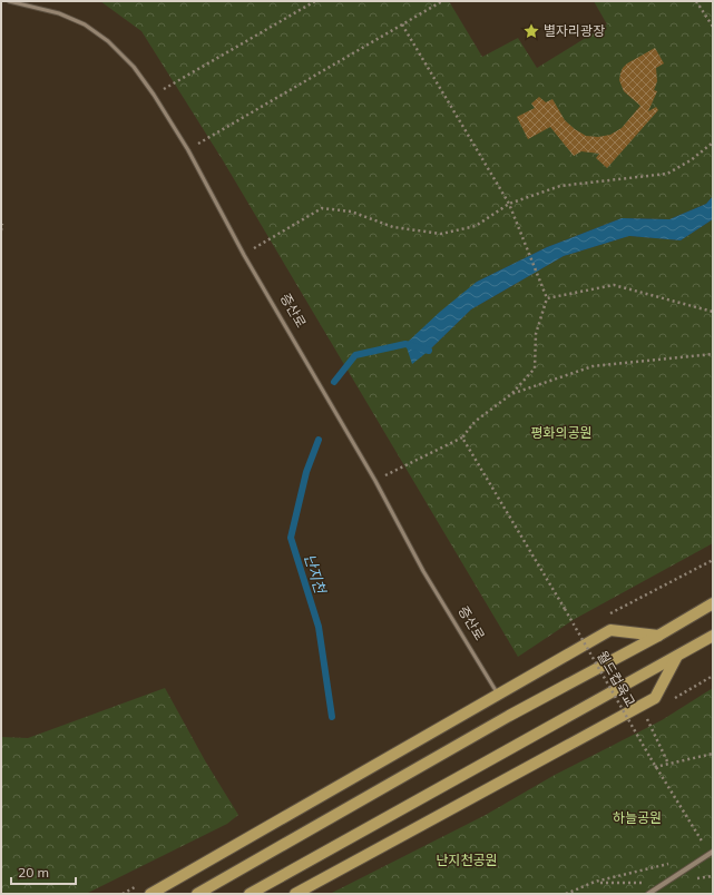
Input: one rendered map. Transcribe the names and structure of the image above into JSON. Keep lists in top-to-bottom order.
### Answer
{
  "streets": {
    "lane": ["증산로"],
    "path": ["월드컵육교"]
  },
  "water": ["난지천"],
  "parks": ["평화의공원", "하늘공원", "난지천공원"],
  "places": {
    "place": ["별자리광장"]
  },
  "scale_bar": "20 m"
}
